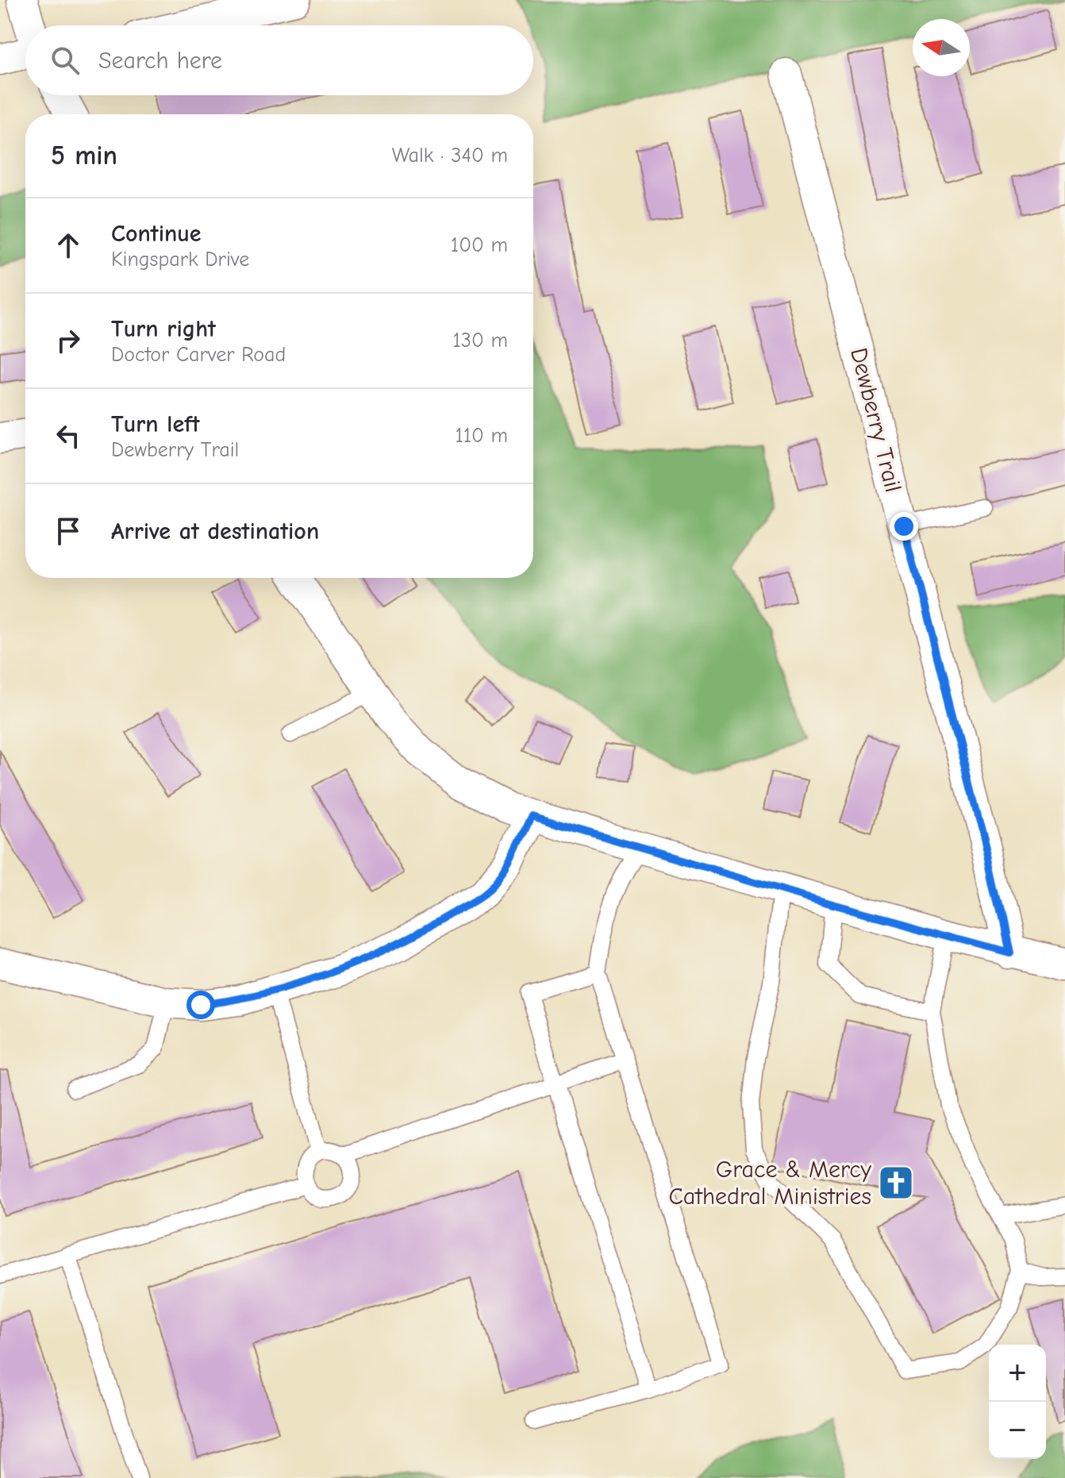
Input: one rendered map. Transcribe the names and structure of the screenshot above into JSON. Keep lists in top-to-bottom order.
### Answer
{
  "streets": {
    "street": ["Dewberry Trail"]
  },
  "places": {
    "church": ["Grace & Mercy Cathedral Ministries"]
  },
  "north": "left",
  "page": {
    "search": "Search here",
    "heading": ["5 min", "Walk · 340 m"],
    "list": [
      ["Continue", "Kingspark Drive", "100 m"],
      ["Turn right", "Doctor Carver Road", "130 m"],
      ["Turn left", "Dewberry Trail", "110 m"],
      "Arrive at destination"
    ],
    "map_buttons": ["+", "−"]
  }
}
